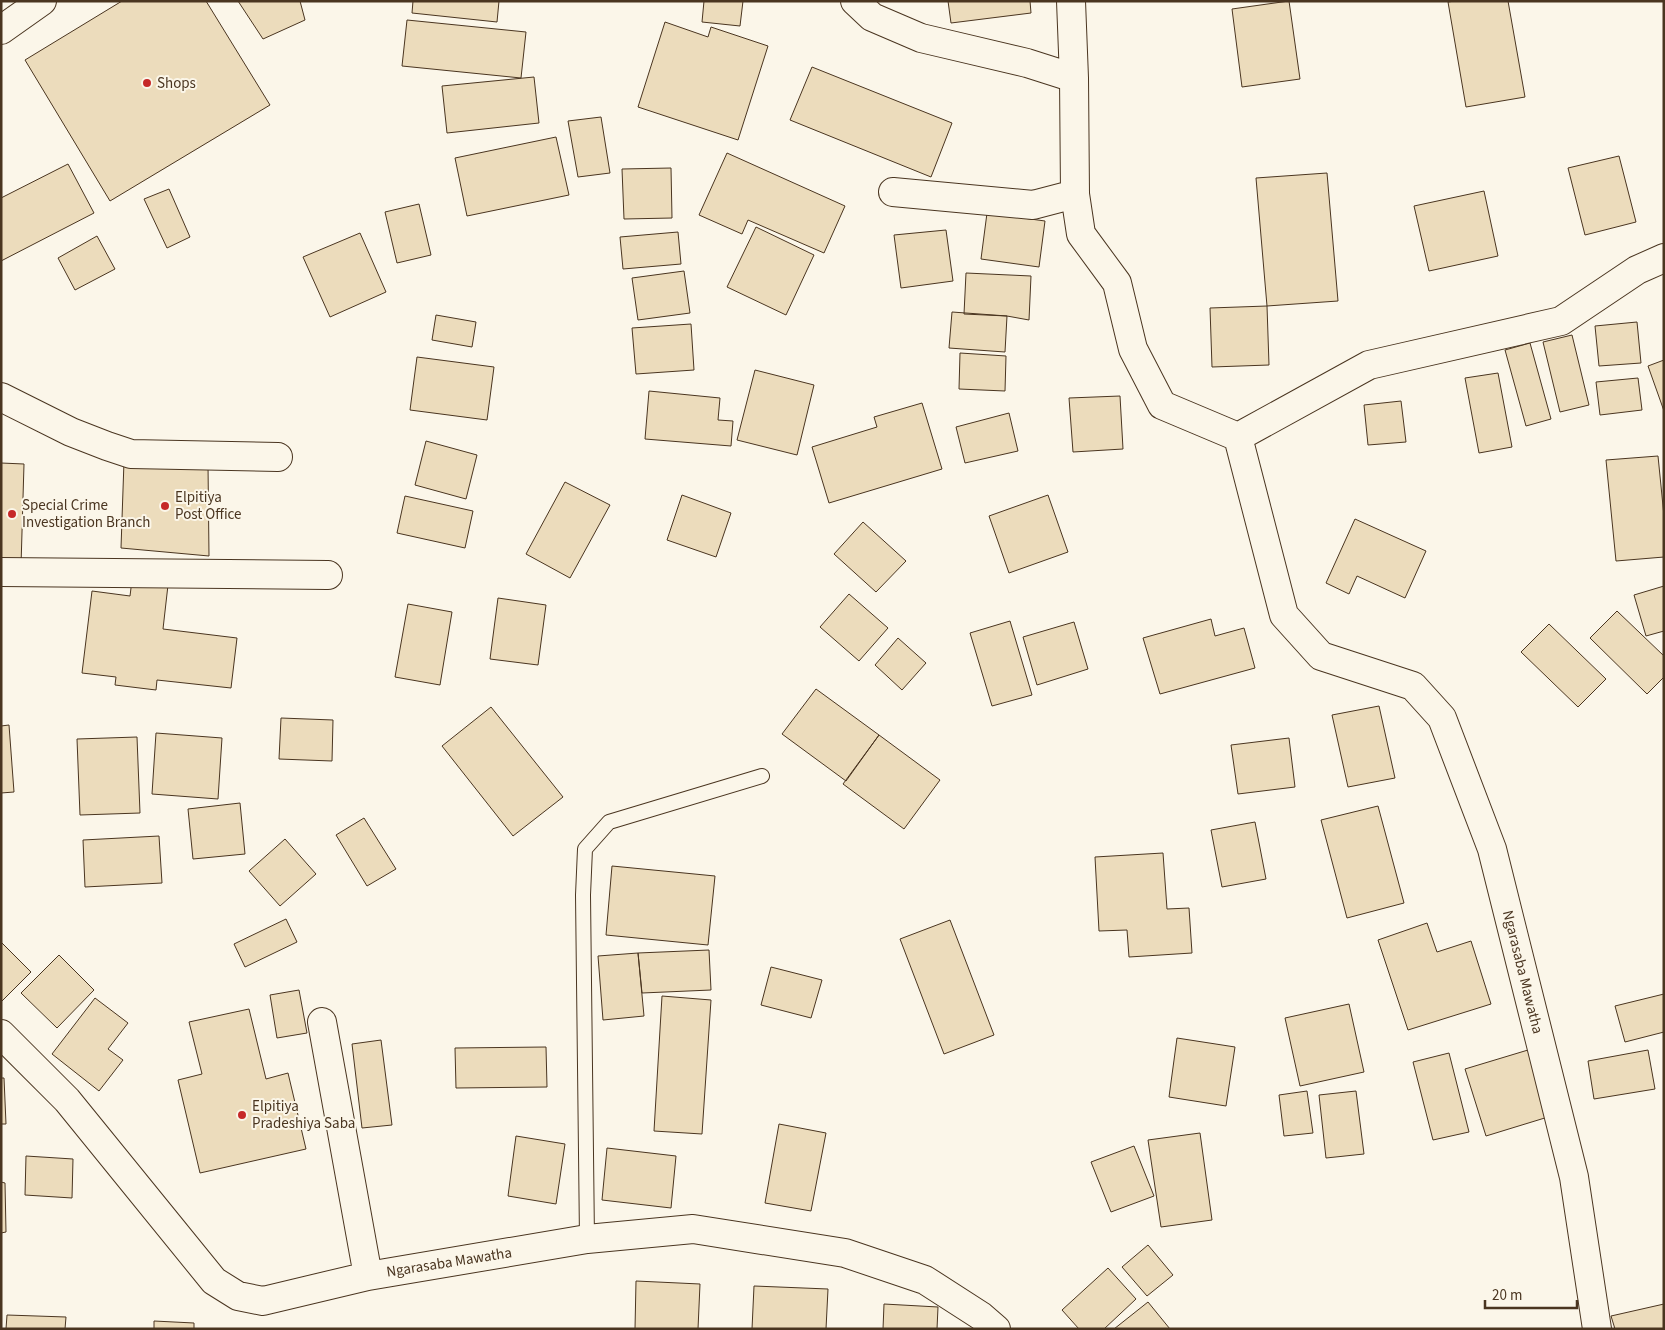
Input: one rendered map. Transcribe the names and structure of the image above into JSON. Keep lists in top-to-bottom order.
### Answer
{
  "streets": {
    "street": ["Ngarasaba Mawatha"]
  },
  "places": [
    "Shops",
    "Elpitiya Post Office",
    "Special Crime Investigation Branch",
    "Elpitiya Pradeshiya Saba"
  ],
  "scale_bar": "20 m"
}
